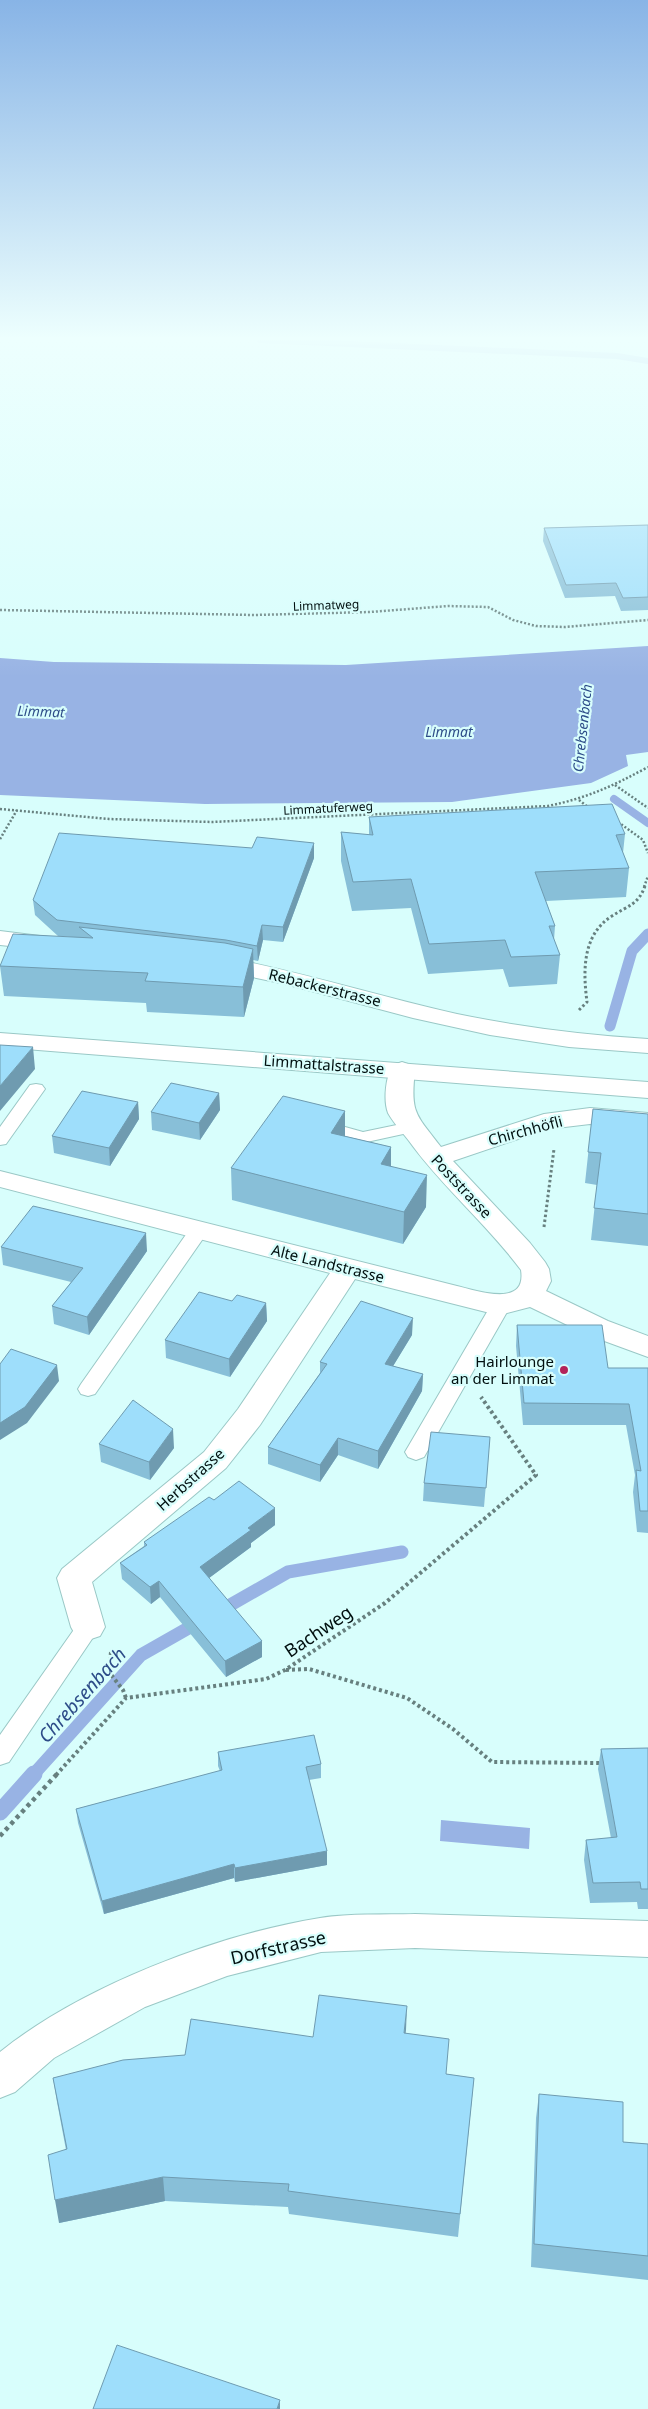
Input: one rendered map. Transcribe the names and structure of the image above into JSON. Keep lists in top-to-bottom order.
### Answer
{
  "streets": {
    "street": [
      "Rebackerstrasse",
      "Limmattalstrasse",
      "Chirchhöfli",
      "Poststrasse",
      "Alte Landstrasse",
      "Herbstrasse",
      "Dorfstrasse"
    ],
    "path": ["Limmatweg", "Limmatuferweg", "Bachweg"]
  },
  "crossings": [
    ["Limmattalstrasse", "Poststrasse"],
    ["Chirchhöfli", "Poststrasse"],
    ["Poststrasse", "Alte Landstrasse"],
    ["Alte Landstrasse", "Herbstrasse"]
  ],
  "water": ["Limmat", "Chrebsenbach"],
  "places": ["Hairlounge an der Limmat"]
}
